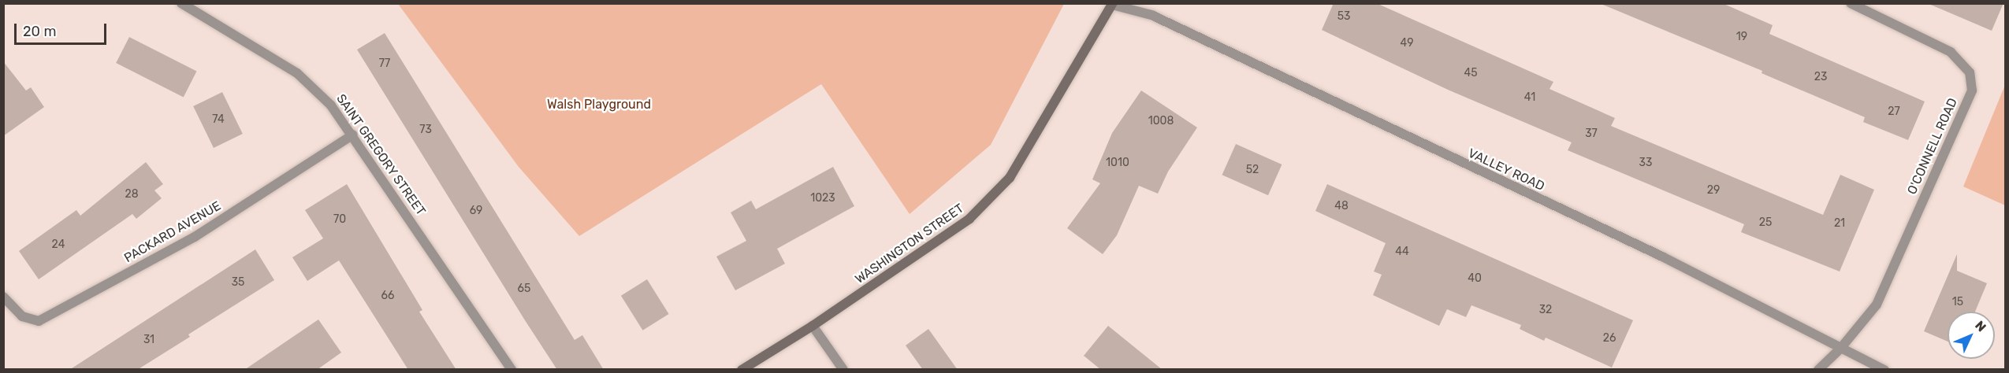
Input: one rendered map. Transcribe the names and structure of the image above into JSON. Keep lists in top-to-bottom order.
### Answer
{
  "streets": {
    "main road": ["WASHINGTON STREET"],
    "street": [
      "O'CONNELL ROAD",
      "SAINT GREGORY STREET",
      "VALLEY ROAD",
      "PACKARD AVENUE"
    ]
  },
  "crossings": [
    ["O'CONNELL ROAD", "VALLEY ROAD"],
    ["SAINT GREGORY STREET", "PACKARD AVENUE"],
    ["VALLEY ROAD", "WASHINGTON STREET"]
  ],
  "parks": ["Walsh Playground"],
  "house_numbers": [
    "53",
    "19",
    "49",
    "77",
    "45",
    "23",
    "41",
    "27",
    "74",
    "1008",
    "73",
    "37",
    "1010",
    "33",
    "52",
    "29",
    "28",
    "1023",
    "48",
    "69",
    "70",
    "25",
    "21",
    "24",
    "44",
    "40",
    "35",
    "65",
    "66",
    "15",
    "32",
    "26",
    "31"
  ],
  "scale_bar": "20 m",
  "north": "top right"
}
